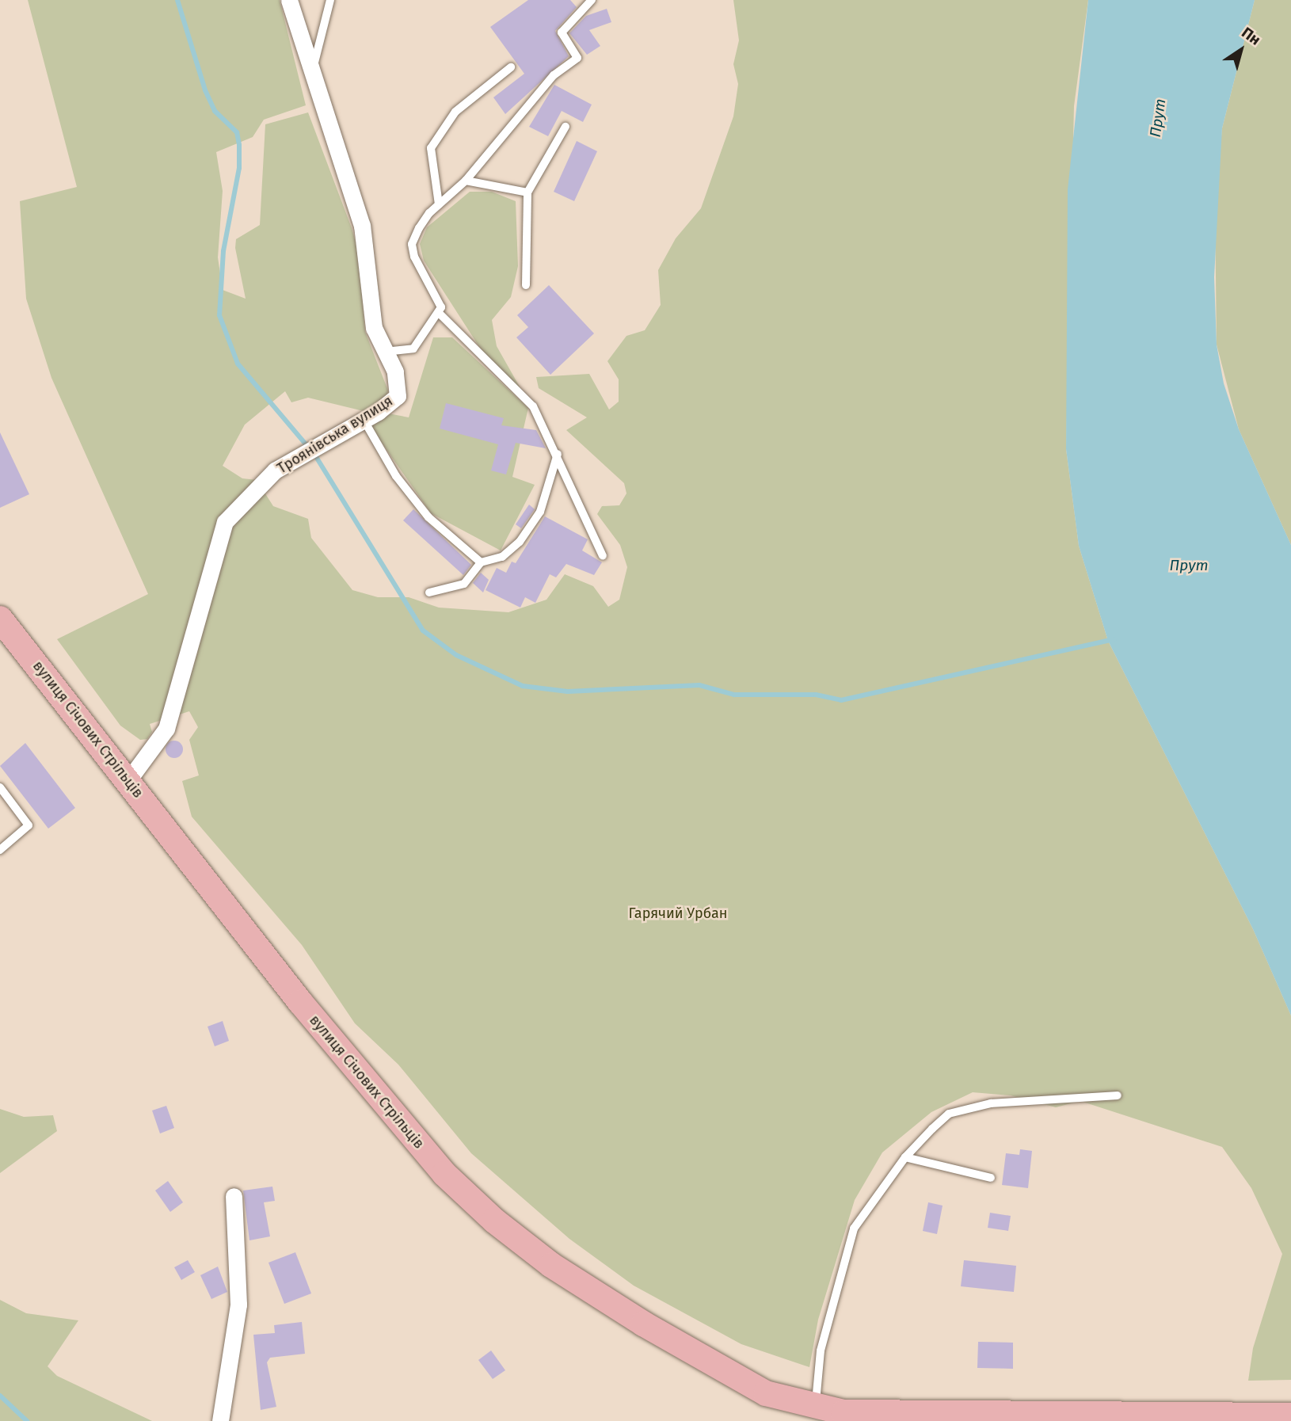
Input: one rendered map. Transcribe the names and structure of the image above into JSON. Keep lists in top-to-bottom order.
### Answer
{
  "streets": {
    "main road": ["вулиця Січових Стрільців"],
    "street": ["Троянівська вулиця"]
  },
  "crossings": [
    ["Троянівська вулиця", "вулиця Січових Стрільців"]
  ],
  "water": ["Прут"],
  "parks": ["Гарячий Урбан"],
  "north": "top right"
}
